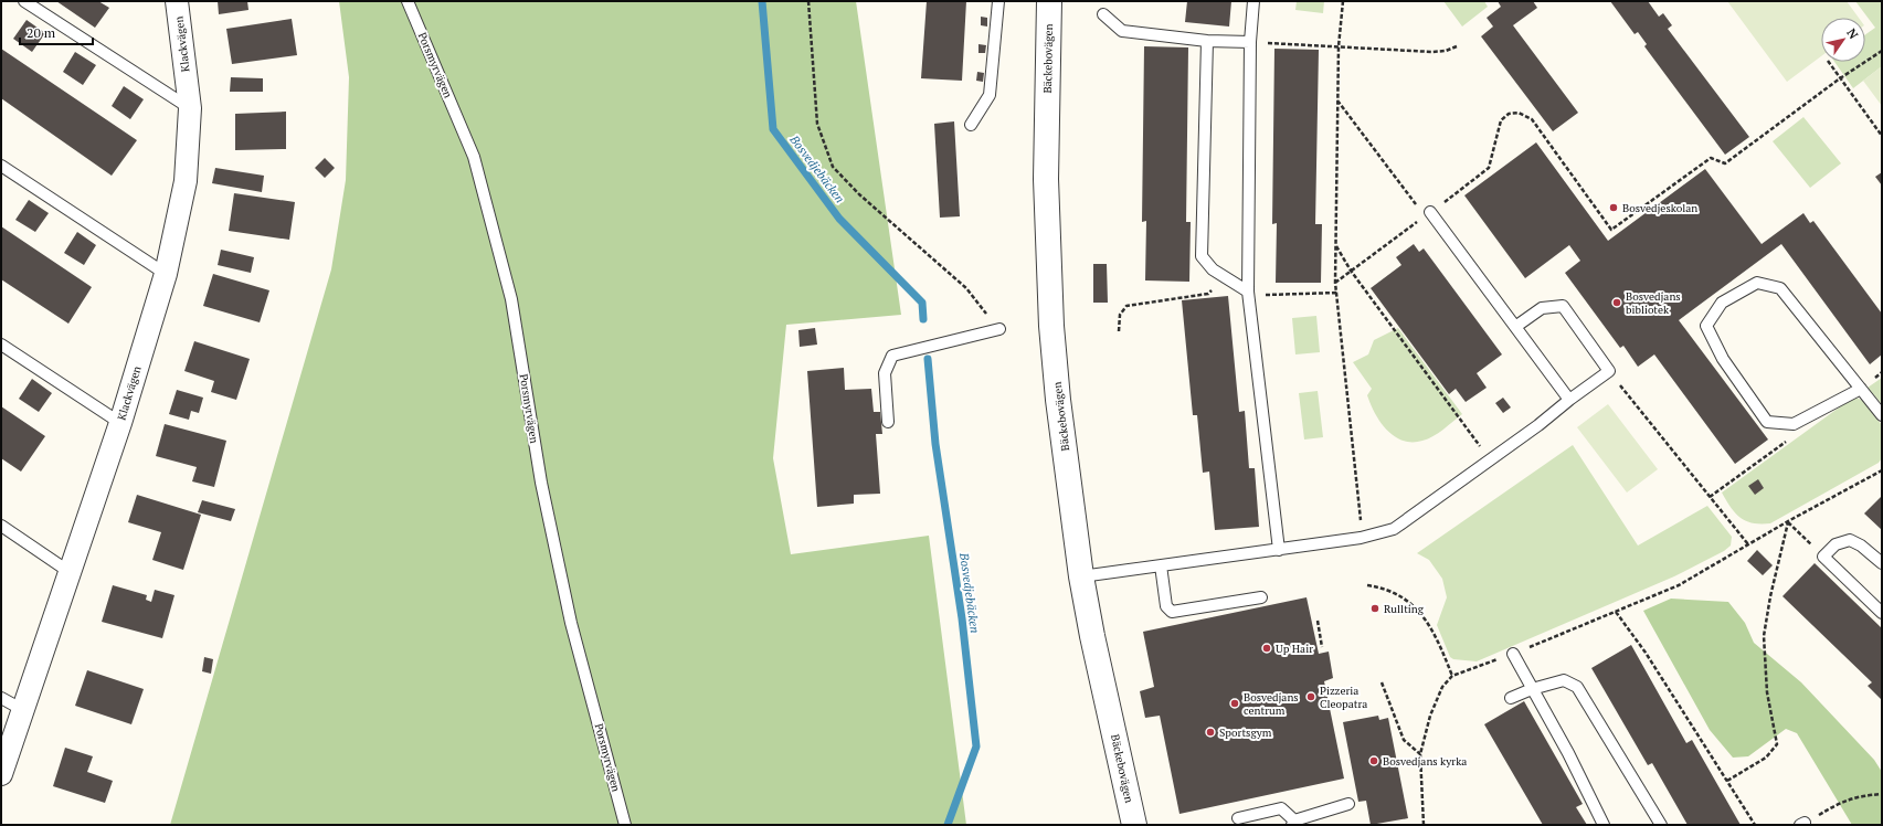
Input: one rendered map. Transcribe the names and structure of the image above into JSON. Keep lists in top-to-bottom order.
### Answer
{
  "streets": {
    "street": ["Klackvägen", "Bäckebovägen"],
    "lane": ["Porsmyrvägen"]
  },
  "water": ["Bosvedjebäcken"],
  "places": [
    "Bosvedjeskolan",
    "Bosvedjans bibliotek",
    "Rullting",
    "Up Hair",
    "Pizzeria Cleopatra",
    "Bosvedjans centrum",
    "Sportsgym",
    "Bosvedjans kyrka"
  ],
  "scale_bar": "20 m",
  "north": "top right"
}
